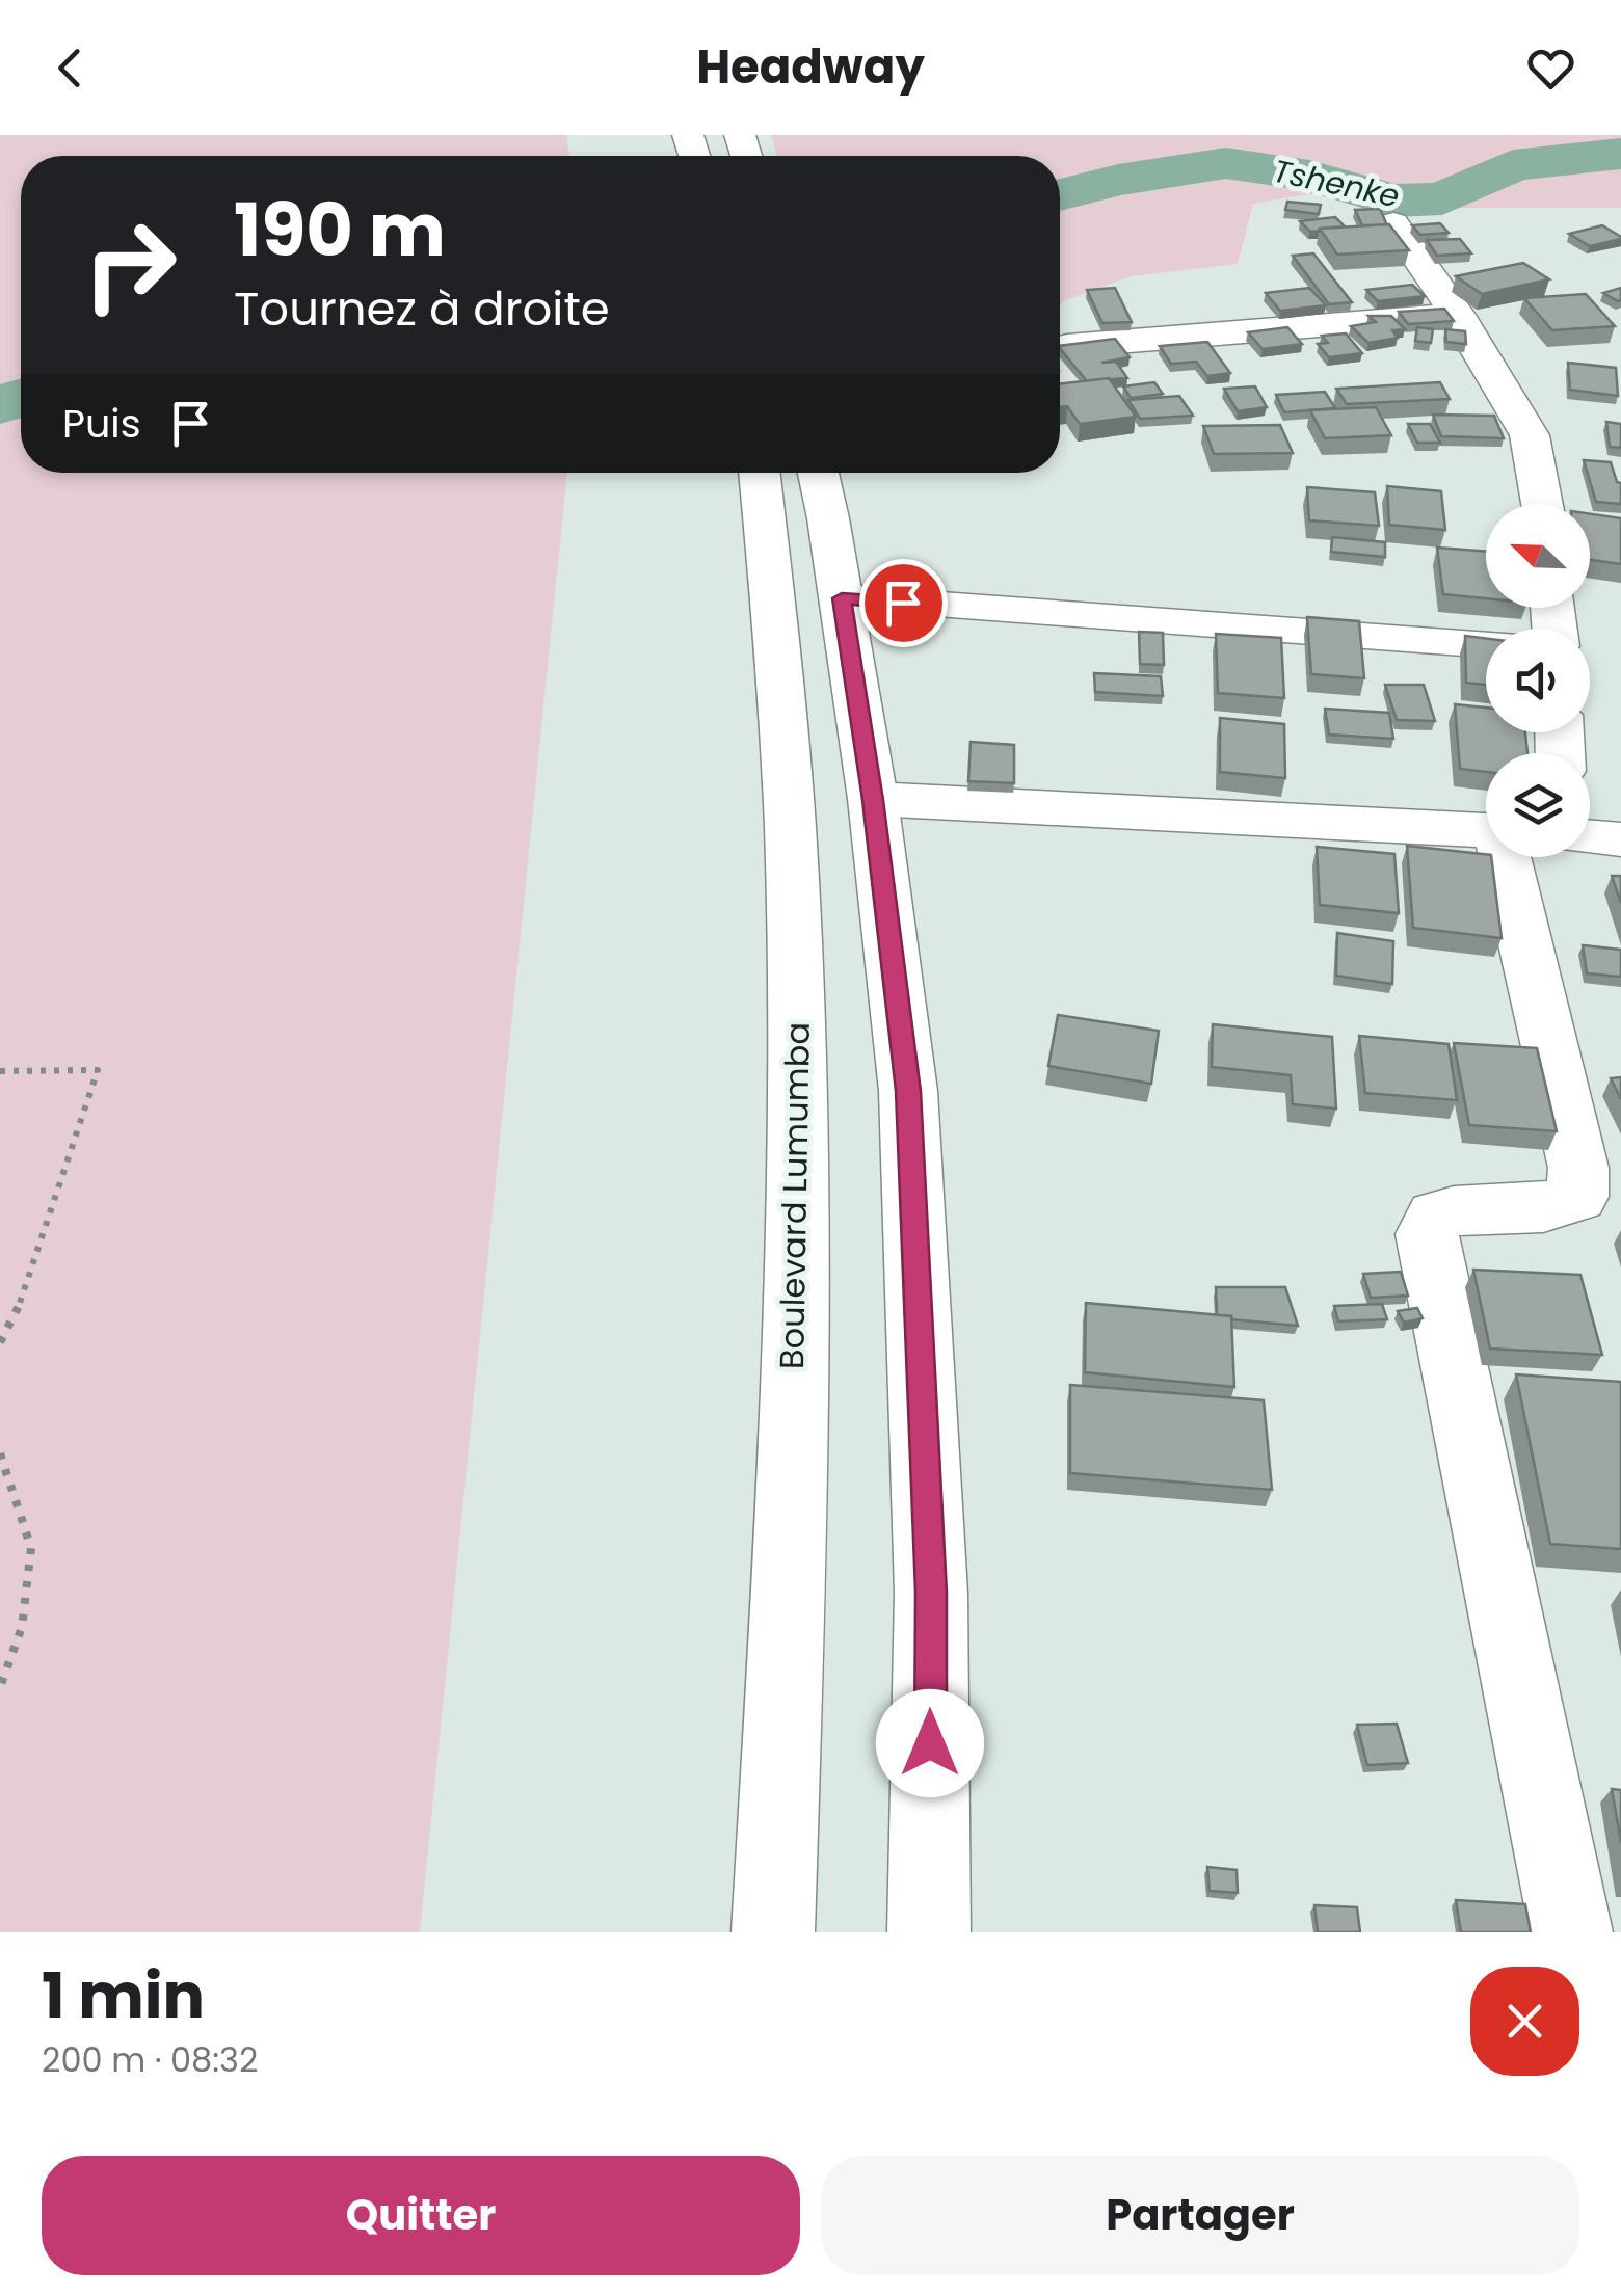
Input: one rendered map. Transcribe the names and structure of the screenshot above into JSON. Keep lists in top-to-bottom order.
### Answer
{
  "streets": {
    "main road": ["Boulevard Lumumba"]
  },
  "water": ["Tshenke"],
  "north": "top left",
  "page": {
    "header": "Headway",
    "turn": ["190 m", "Tournez à droite"],
    "then": "Puis",
    "heading": ["1 min", "200 m · 08:32"],
    "buttons": ["Quitter", "Partager"]
  }
}
